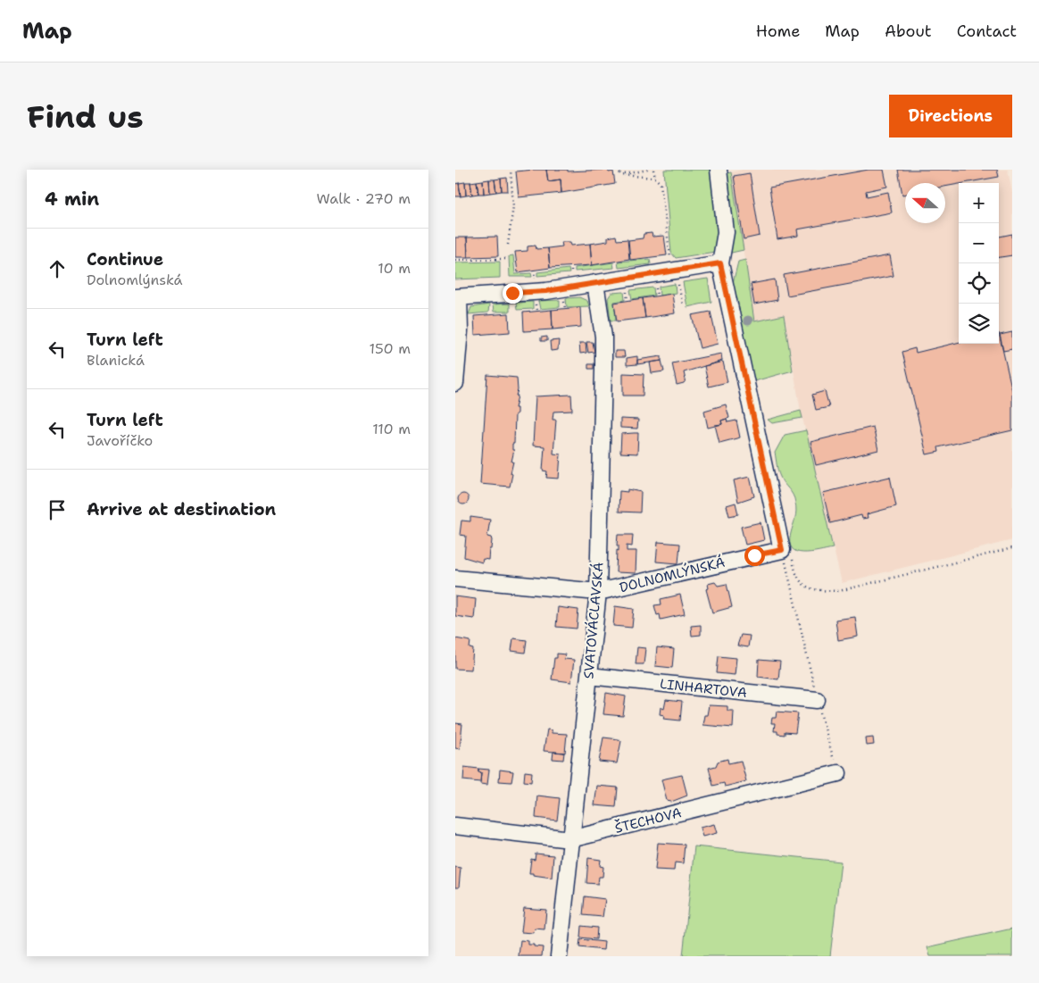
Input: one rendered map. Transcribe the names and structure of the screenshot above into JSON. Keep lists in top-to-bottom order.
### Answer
{
  "streets": {
    "street": [
      "DOLNOMLÝNSKÁ",
      "SVATOVÁCLAVSKÁ",
      "LINHARTOVA",
      "ŠTECHOVA"
    ]
  },
  "crossings": [
    ["DOLNOMLÝNSKÁ", "SVATOVÁCLAVSKÁ"],
    ["SVATOVÁCLAVSKÁ", "LINHARTOVA"],
    ["SVATOVÁCLAVSKÁ", "ŠTECHOVA"]
  ],
  "north": "left",
  "page": {
    "header": "Map",
    "nav": [
      "Home",
      "Map",
      "About",
      "Contact"
    ],
    "buttons": "Directions",
    "title": "Find us",
    "heading": ["4 min", "Walk · 270 m"],
    "map_buttons": ["+", "−"],
    "list": [
      ["Continue", "Dolnomlýnská", "10 m"],
      ["Turn left", "Blanická", "150 m"],
      ["Turn left", "Javoříčko", "110 m"],
      "Arrive at destination"
    ]
  }
}
